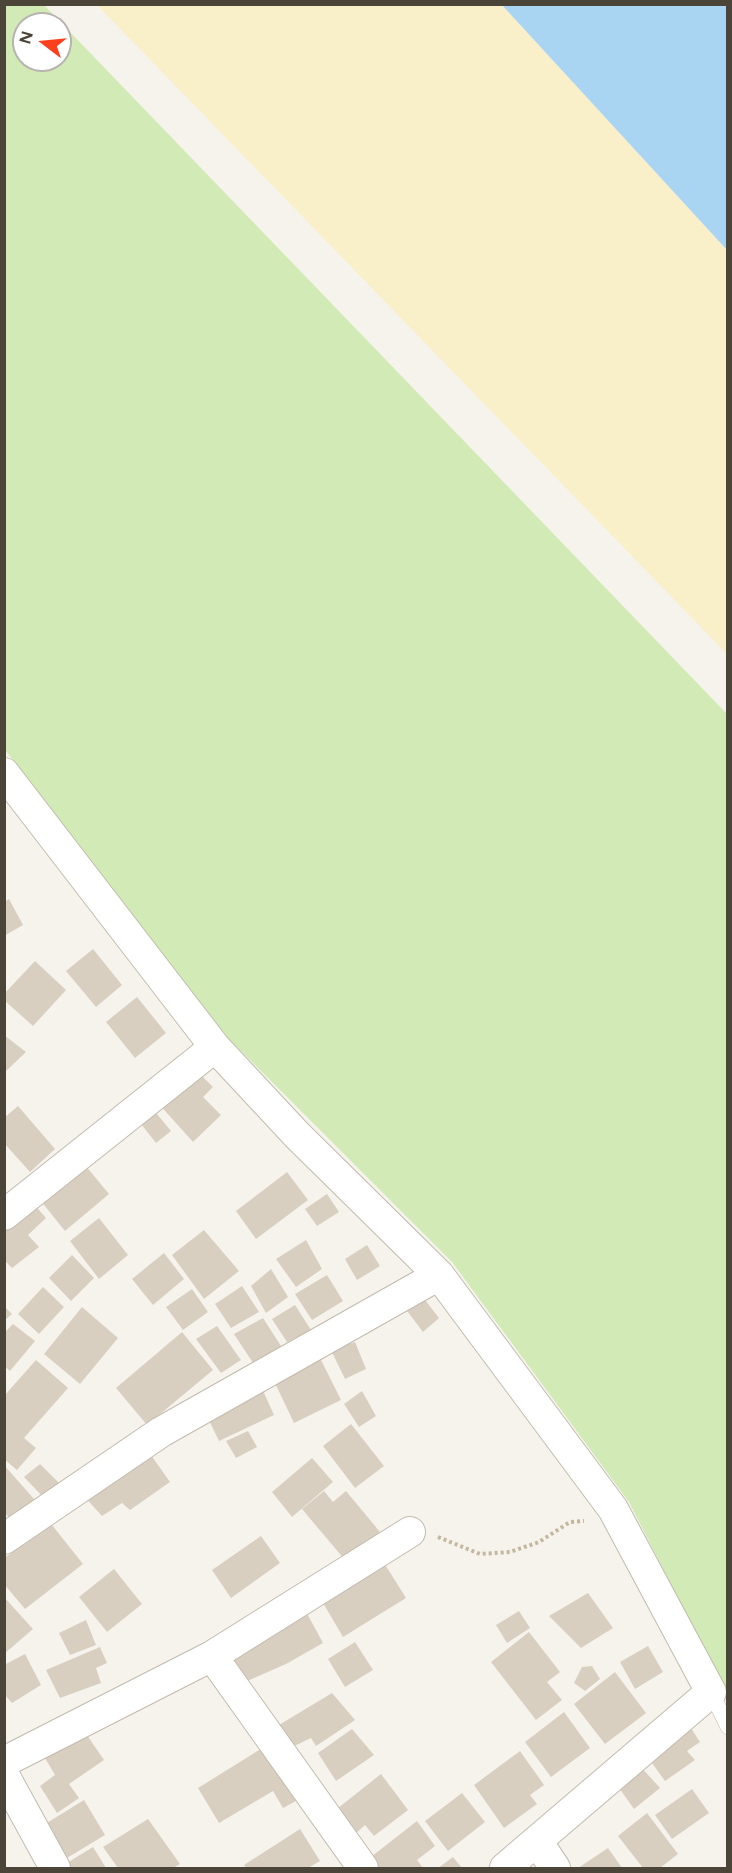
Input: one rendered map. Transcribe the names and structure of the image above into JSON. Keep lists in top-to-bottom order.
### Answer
{
  "north": "left"
}
